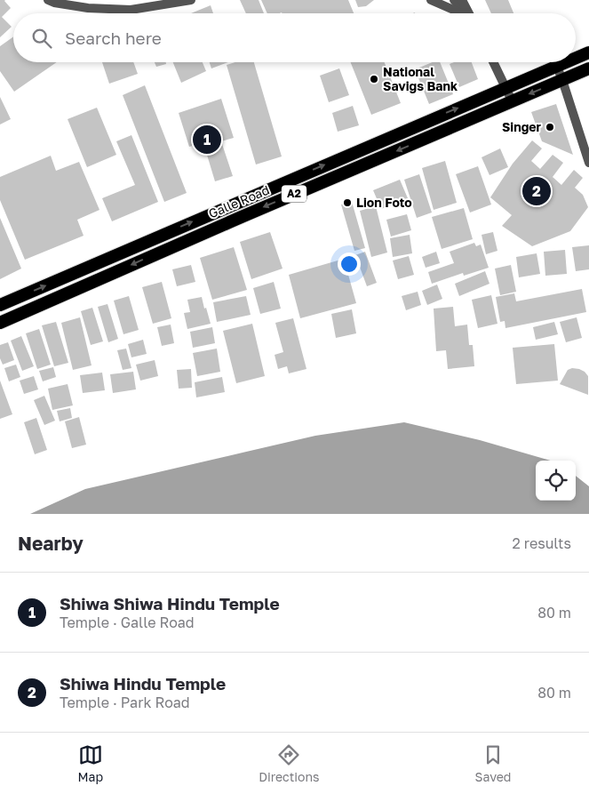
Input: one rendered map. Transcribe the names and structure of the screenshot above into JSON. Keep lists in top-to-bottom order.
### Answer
{
  "streets": {
    "highway": ["A2", "Galle Road"]
  },
  "places": ["National Savigs Bank", "Singer", "Lion Foto"],
  "page": {
    "search": "Search here",
    "pins": ["1", "2"],
    "heading": ["Nearby", "2 results"],
    "list": [
      {
        "mark": "1",
        "name": "Shiwa Shiwa Hindu Temple",
        "note": "Temple · Galle Road",
        "value": "80 m"
      },
      {
        "mark": "2",
        "name": "Shiwa Hindu Temple",
        "note": "Temple · Park Road",
        "value": "80 m"
      }
    ],
    "nav": ["Map", "Directions", "Saved"]
  }
}
